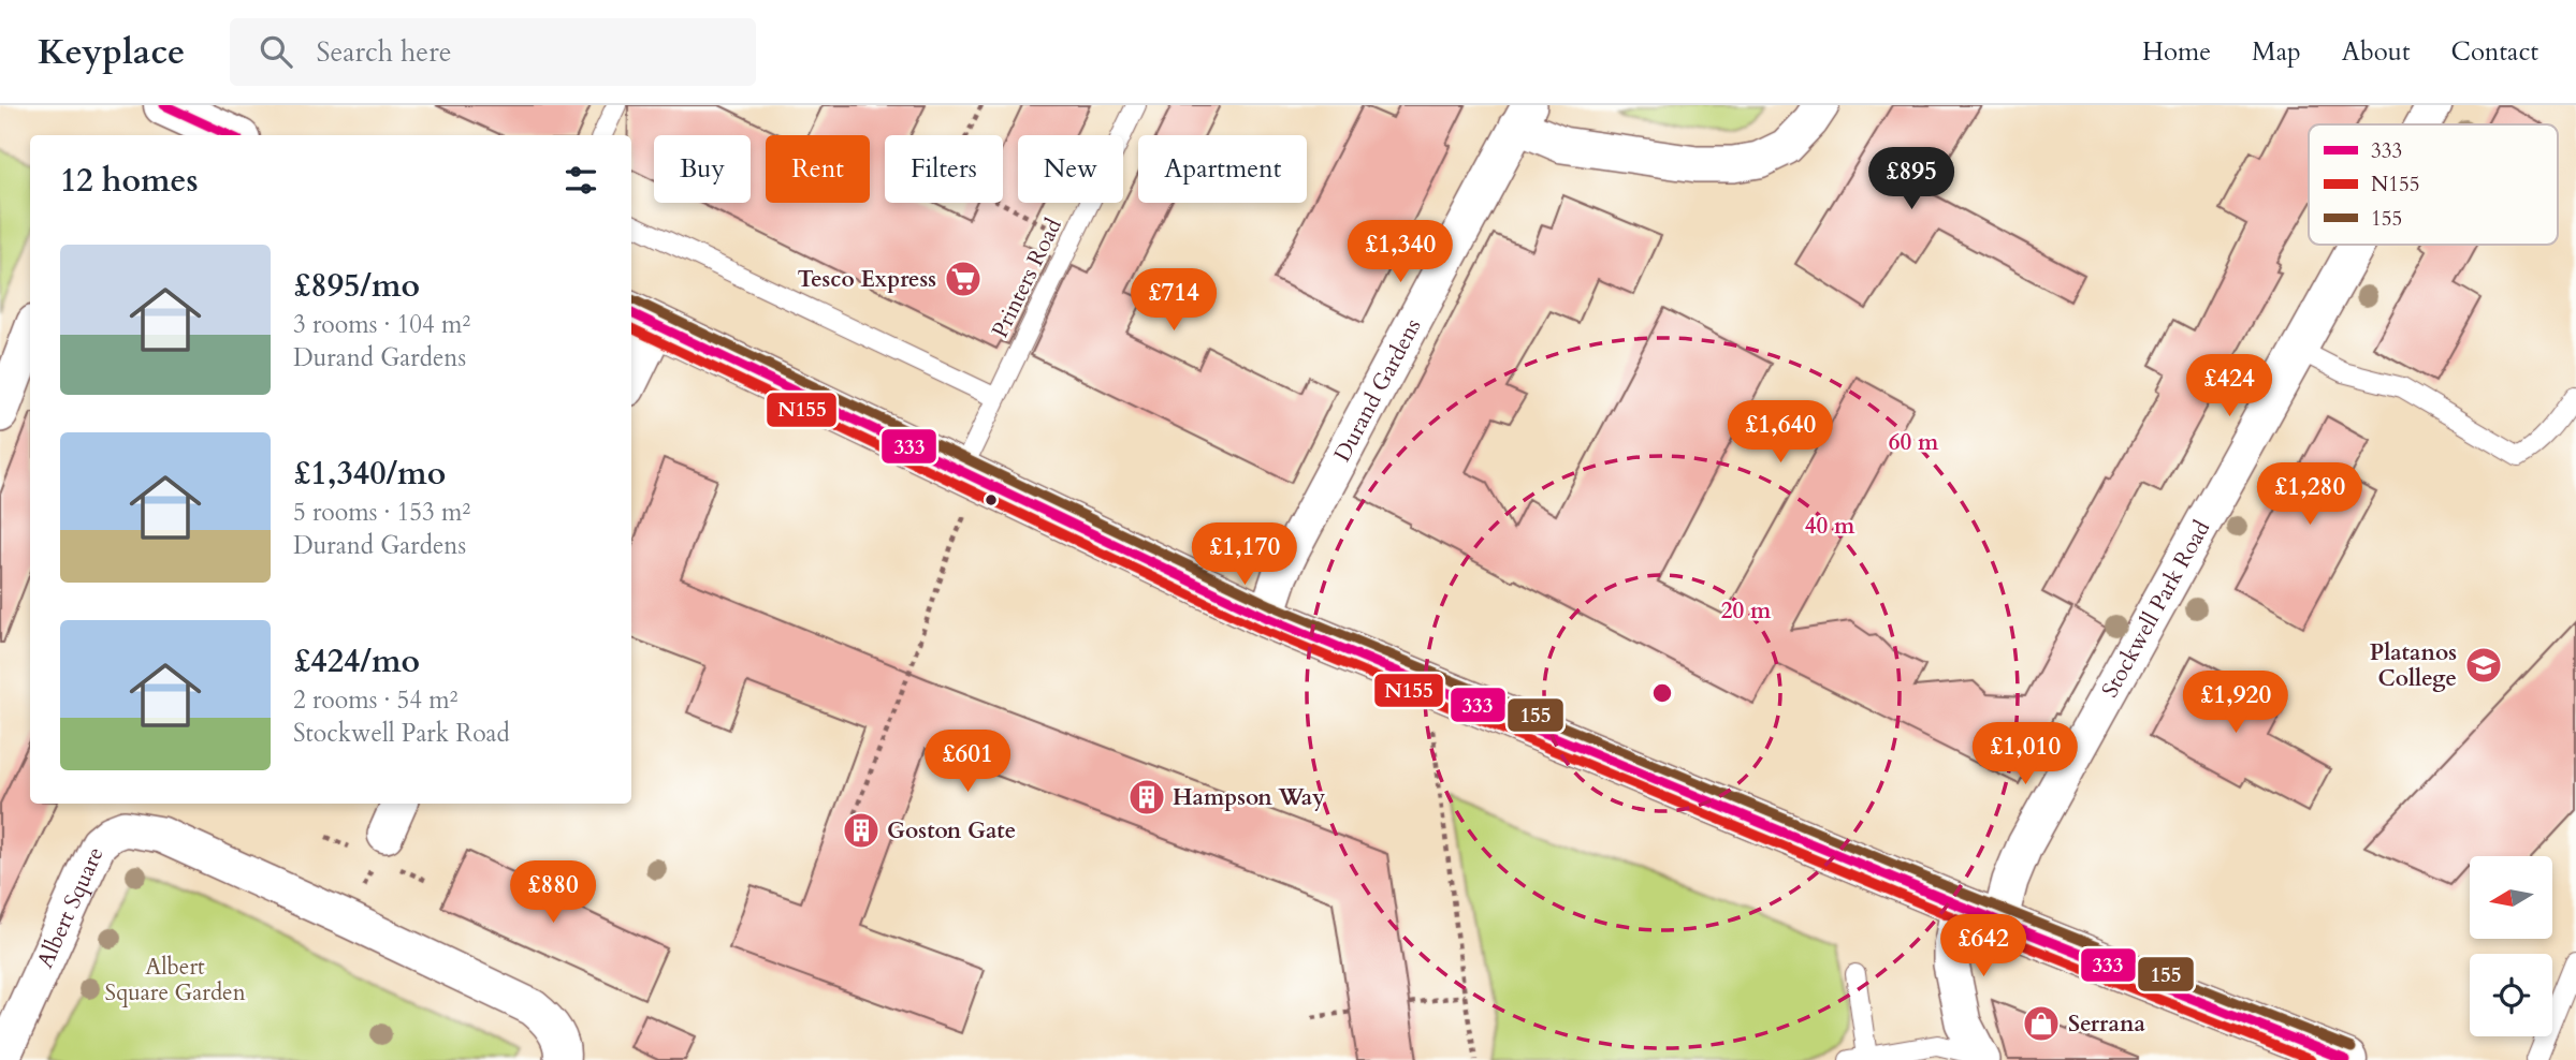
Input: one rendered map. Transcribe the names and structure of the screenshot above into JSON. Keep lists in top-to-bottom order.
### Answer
{
  "streets": {
    "street": ["Durand Gardens", "Stockwell Park Road", "Albert Square"],
    "lane": ["Printers Road"]
  },
  "parks": ["Albert Square Garden"],
  "places": {
    "supermarket": ["Tesco Express"],
    "school or university": ["Platanos College"],
    "building": ["Hampson Way", "Goston Gate"],
    "shop": ["Serrana"]
  },
  "lines": ["transit line 333", "transit line 155", "transit line N155"],
  "legend": ["333", "N155", "155"],
  "north": "left",
  "page": {
    "header": "Keyplace",
    "search": "Search here",
    "nav": [
      "Home",
      "Map",
      "About",
      "Contact"
    ],
    "chip": [
      "Buy",
      "Rent",
      "Filters",
      "New",
      "Apartment"
    ],
    "heading": "12 homes",
    "price": [
      "£895",
      "£1,340",
      "£714",
      "£424",
      "£1,640",
      "£1,280",
      "£1,170",
      "£1,920",
      "£1,010",
      "£601",
      "£880",
      "£642"
    ],
    "list": [
      {
        "name": "£895/mo",
        "note": "3 rooms · 104 m² · Durand Gardens"
      },
      {
        "name": "£1,340/mo",
        "note": "5 rooms · 153 m² · Durand Gardens"
      },
      {
        "name": "£424/mo",
        "note": "2 rooms · 54 m² · Stockwell Park Road"
      }
    ]
  },
  "rings": ["60 m", "40 m", "20 m"]
}
